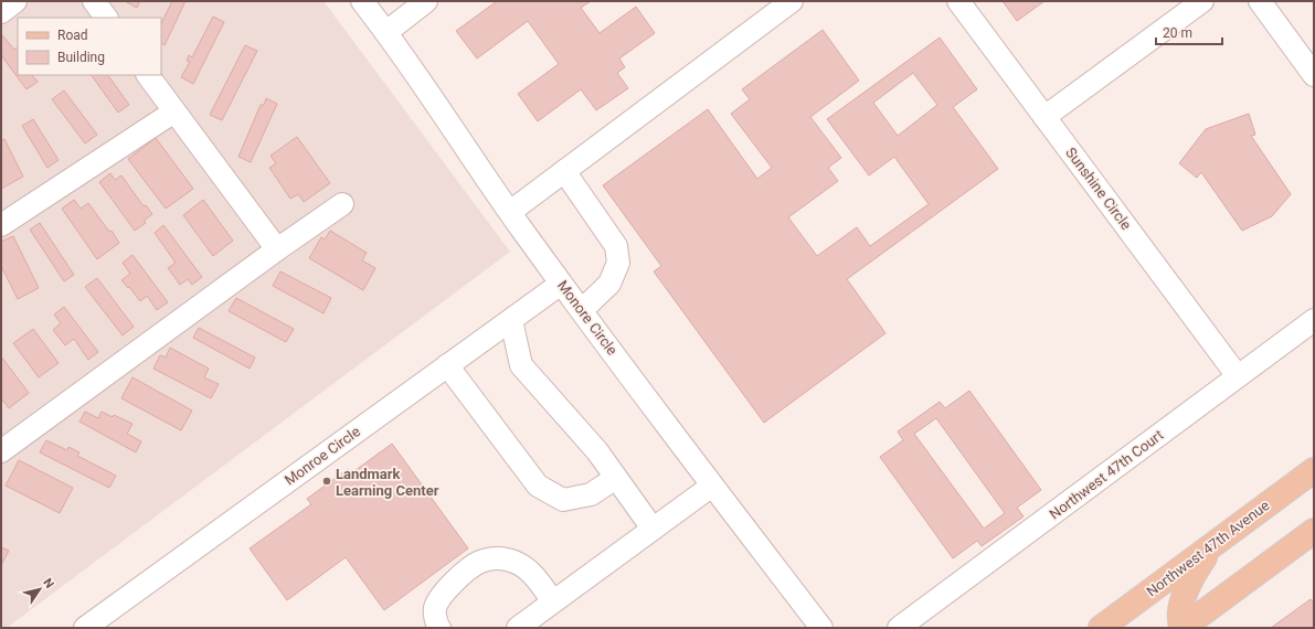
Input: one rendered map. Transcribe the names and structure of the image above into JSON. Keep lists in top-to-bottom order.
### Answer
{
  "streets": {
    "main road": ["Northwest 47th Avenue"],
    "street": [
      "Sunshine Circle",
      "Monore Circle",
      "Monroe Circle",
      "Northwest 47th Court"
    ]
  },
  "crossings": [
    ["Sunshine Circle", "Northwest 47th Court"],
    ["Monore Circle", "Monroe Circle"]
  ],
  "places": ["Landmark Learning Center"],
  "legend": ["Road", "Building"],
  "scale_bar": "20 m",
  "north": "top right"
}
